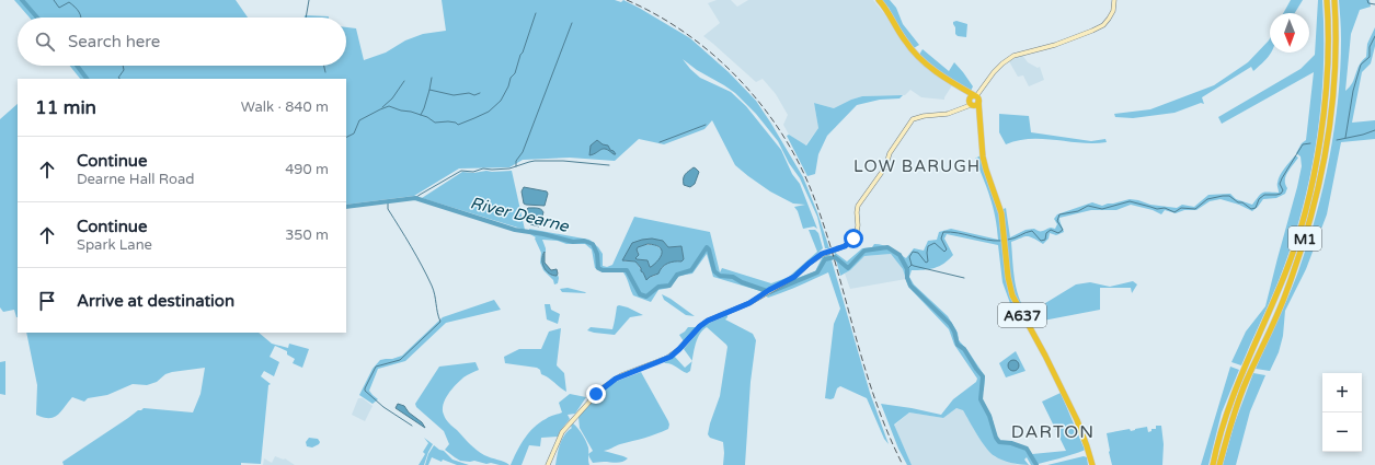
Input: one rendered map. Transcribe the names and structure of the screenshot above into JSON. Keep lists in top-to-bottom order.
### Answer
{
  "streets": {
    "highway": ["M1", "A637"]
  },
  "districts": ["LOW BARUGH", "DARTON"],
  "water": ["River Dearne"],
  "north": "bottom",
  "page": {
    "search": "Search here",
    "heading": ["11 min", "Walk · 840 m"],
    "list": [
      ["Continue", "Dearne Hall Road", "490 m"],
      ["Continue", "Spark Lane", "350 m"],
      "Arrive at destination"
    ],
    "map_buttons": ["+", "−"]
  }
}
